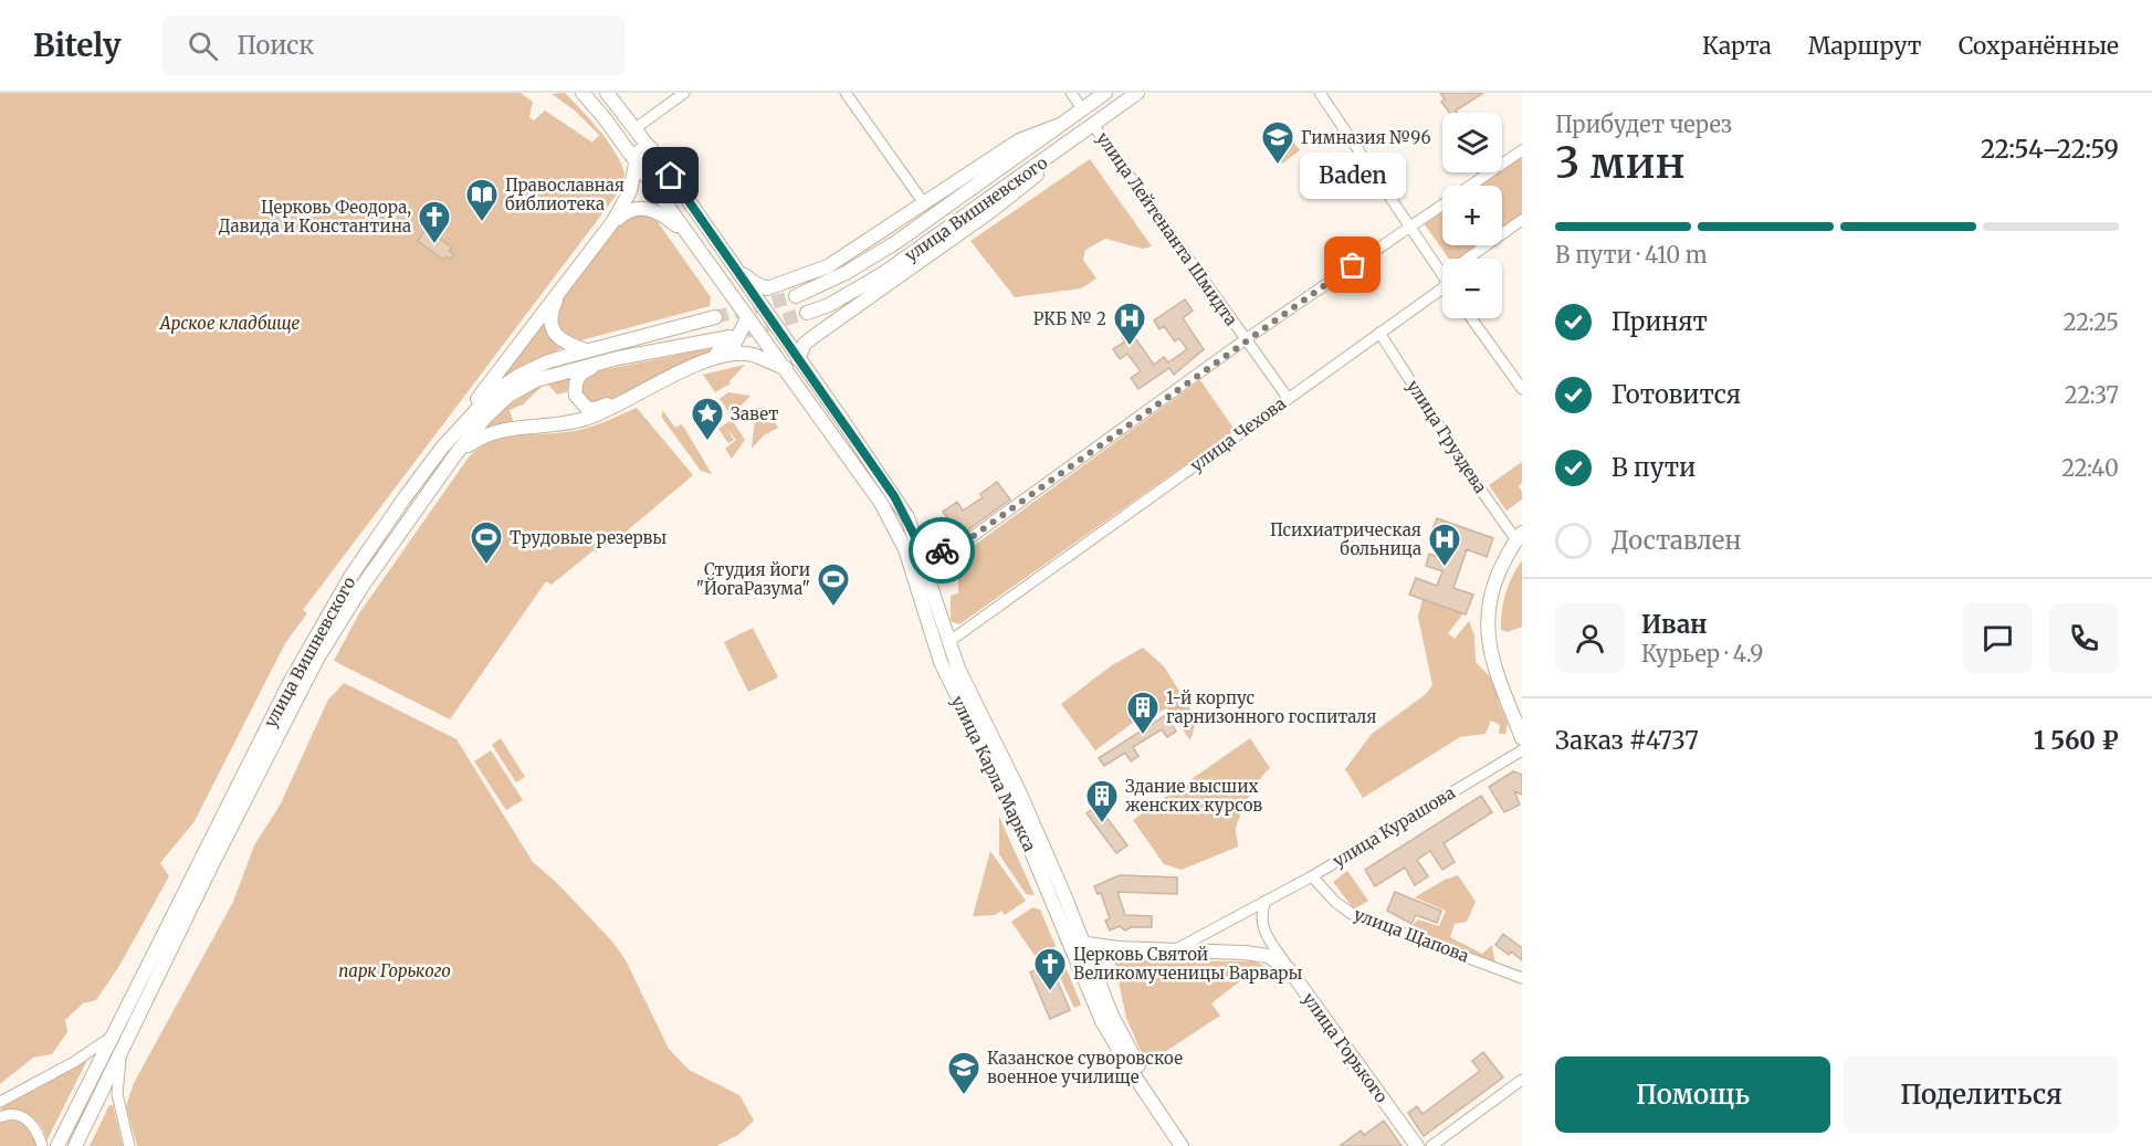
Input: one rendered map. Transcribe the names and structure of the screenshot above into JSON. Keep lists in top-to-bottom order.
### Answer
{
  "streets": {
    "main road": ["улица Вишневского", "улица Карла Маркса", "улица Горького"],
    "street": [
      "улица Лейтенанта Шмидта",
      "улица Чехова",
      "улица Груздева",
      "улица Курашова",
      "улица Щапова"
    ]
  },
  "crossings": [
    ["улица Вишневского", "улица Лейтенанта Шмидта"],
    ["улица Лейтенанта Шмидта", "улица Чехова"],
    ["улица Чехова", "улица Груздева"],
    ["улица Чехова", "улица Карла Маркса"],
    ["улица Карла Маркса", "улица Горького"],
    ["улица Курашова", "улица Щапова"],
    ["улица Курашова", "улица Горького"]
  ],
  "parks": ["Арское кладбище", "парк Горького"],
  "places": {
    "school or university": ["Гимназия №96", "Казанское суворовское военное училище"],
    "library": ["Православная библиотека"],
    "church": ["Церковь Феодора, Давида и Константина", "Церковь Святой Великомученицы Варвары"],
    "other": ["Baden"],
    "hospital": ["РКБ № 2", "Психиатрическая больница"],
    "place": ["Завет"],
    "sports": ["Трудовые резервы", "Студия йоги \"ЙогаРазума\""],
    "building": ["1-й корпус гарнизонного госпиталя", "Здание высших женских курсов"]
  },
  "page": {
    "header": "Bitely",
    "search": "Поиск",
    "nav": ["Карта", "Маршрут", "Сохранённые"],
    "heading": ["3 мин", "Прибудет через", "22:54–22:59"],
    "panel": [
      "Иван",
      "Курьер · 4.9",
      "Заказ #4737",
      "1 560 ₽"
    ],
    "map_buttons": ["+", "−"],
    "bubble": "Baden",
    "bar": "В пути · 410 m",
    "list": [
      ["Принят", "22:25"],
      ["Готовится", "22:37"],
      ["В пути", "22:40"],
      "Доставлен"
    ],
    "buttons": ["Помощь", "Поделиться"]
  }
}
